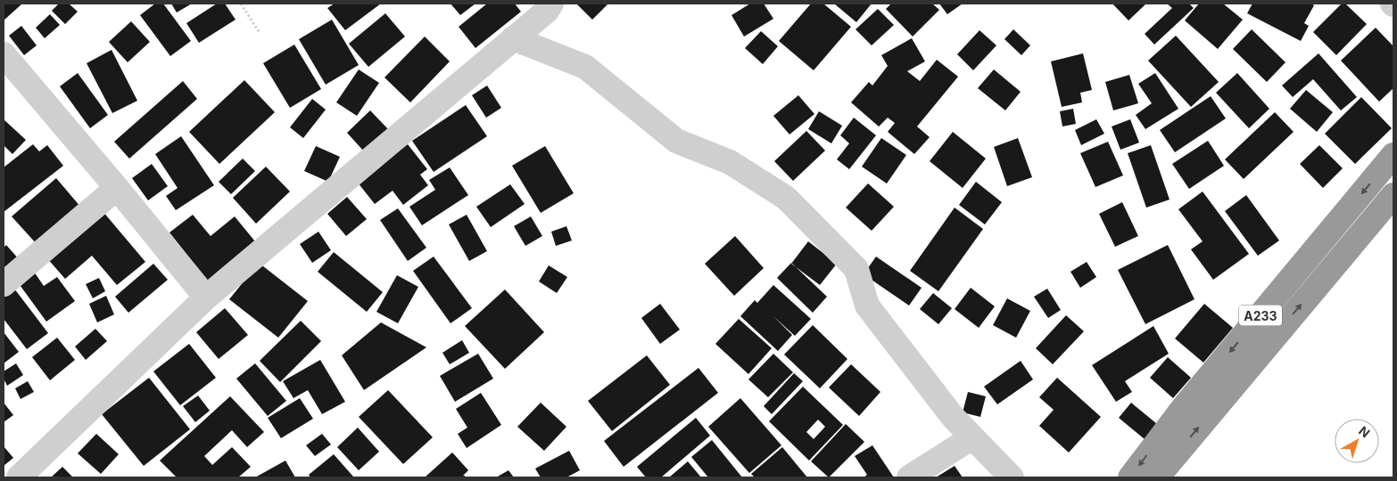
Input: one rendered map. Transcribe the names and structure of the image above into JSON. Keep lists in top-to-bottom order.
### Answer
{
  "streets": {
    "highway": ["A233"]
  },
  "north": "top right"
}
